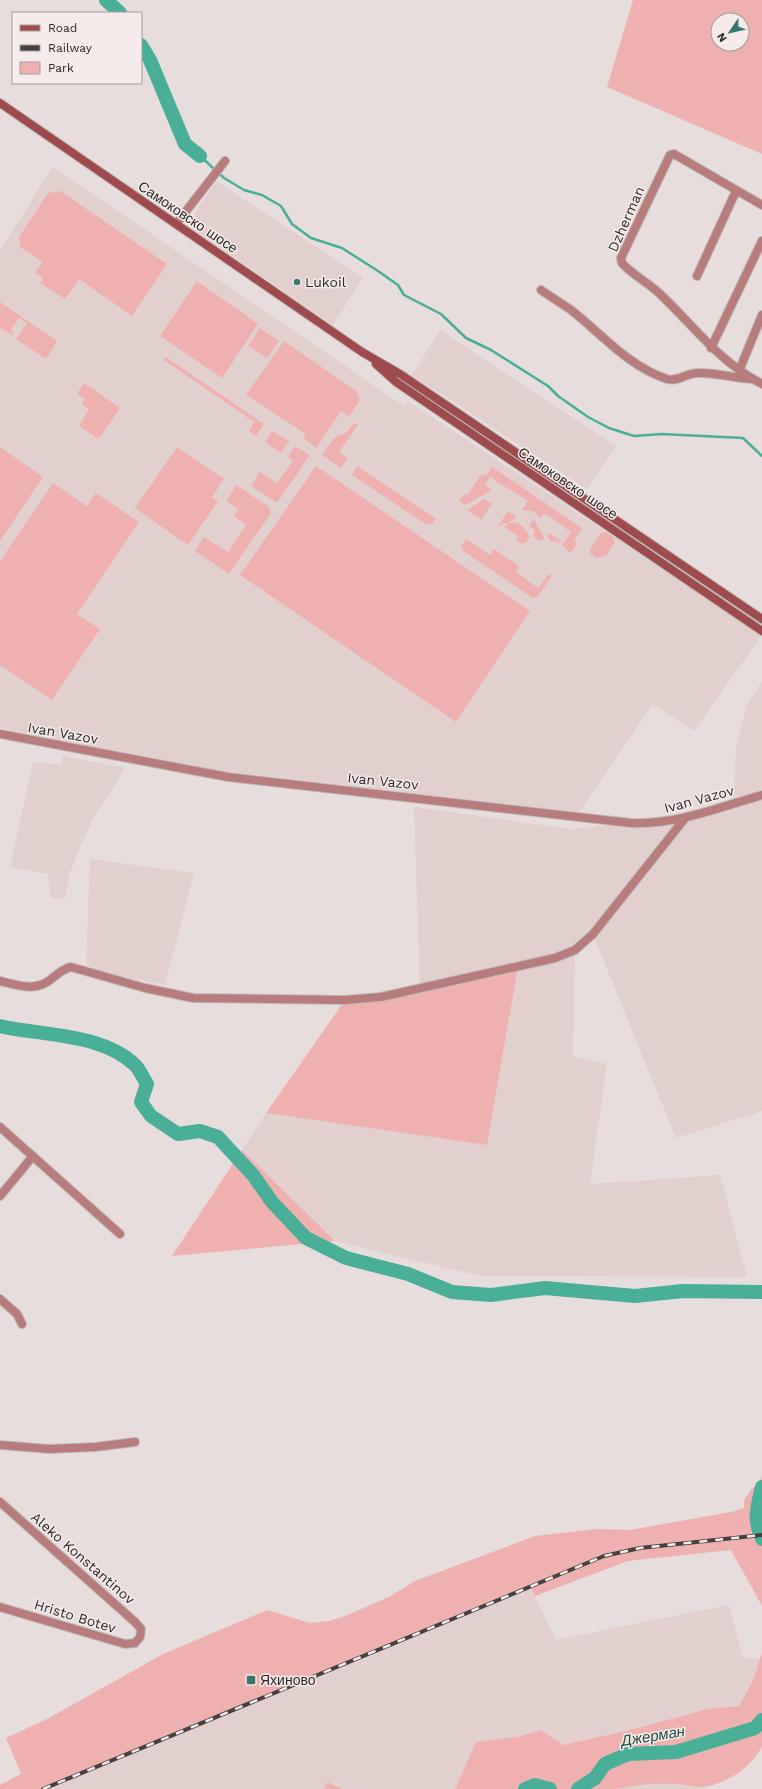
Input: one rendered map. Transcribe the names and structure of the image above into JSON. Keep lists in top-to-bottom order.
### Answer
{
  "streets": {
    "main road": ["Самоковско шосе"],
    "street": [
      "Dzherman",
      "Ivan Vazov",
      "Aleko Konstantinov",
      "Hristo Botev"
    ]
  },
  "crossings": [
    ["Aleko Konstantinov", "Hristo Botev"]
  ],
  "water": ["Джерман"],
  "places": {
    "other": ["Lukoil"],
    "transit": ["Яхиново"]
  },
  "legend": ["Road", "Railway", "Park"],
  "north": "bottom left"
}
